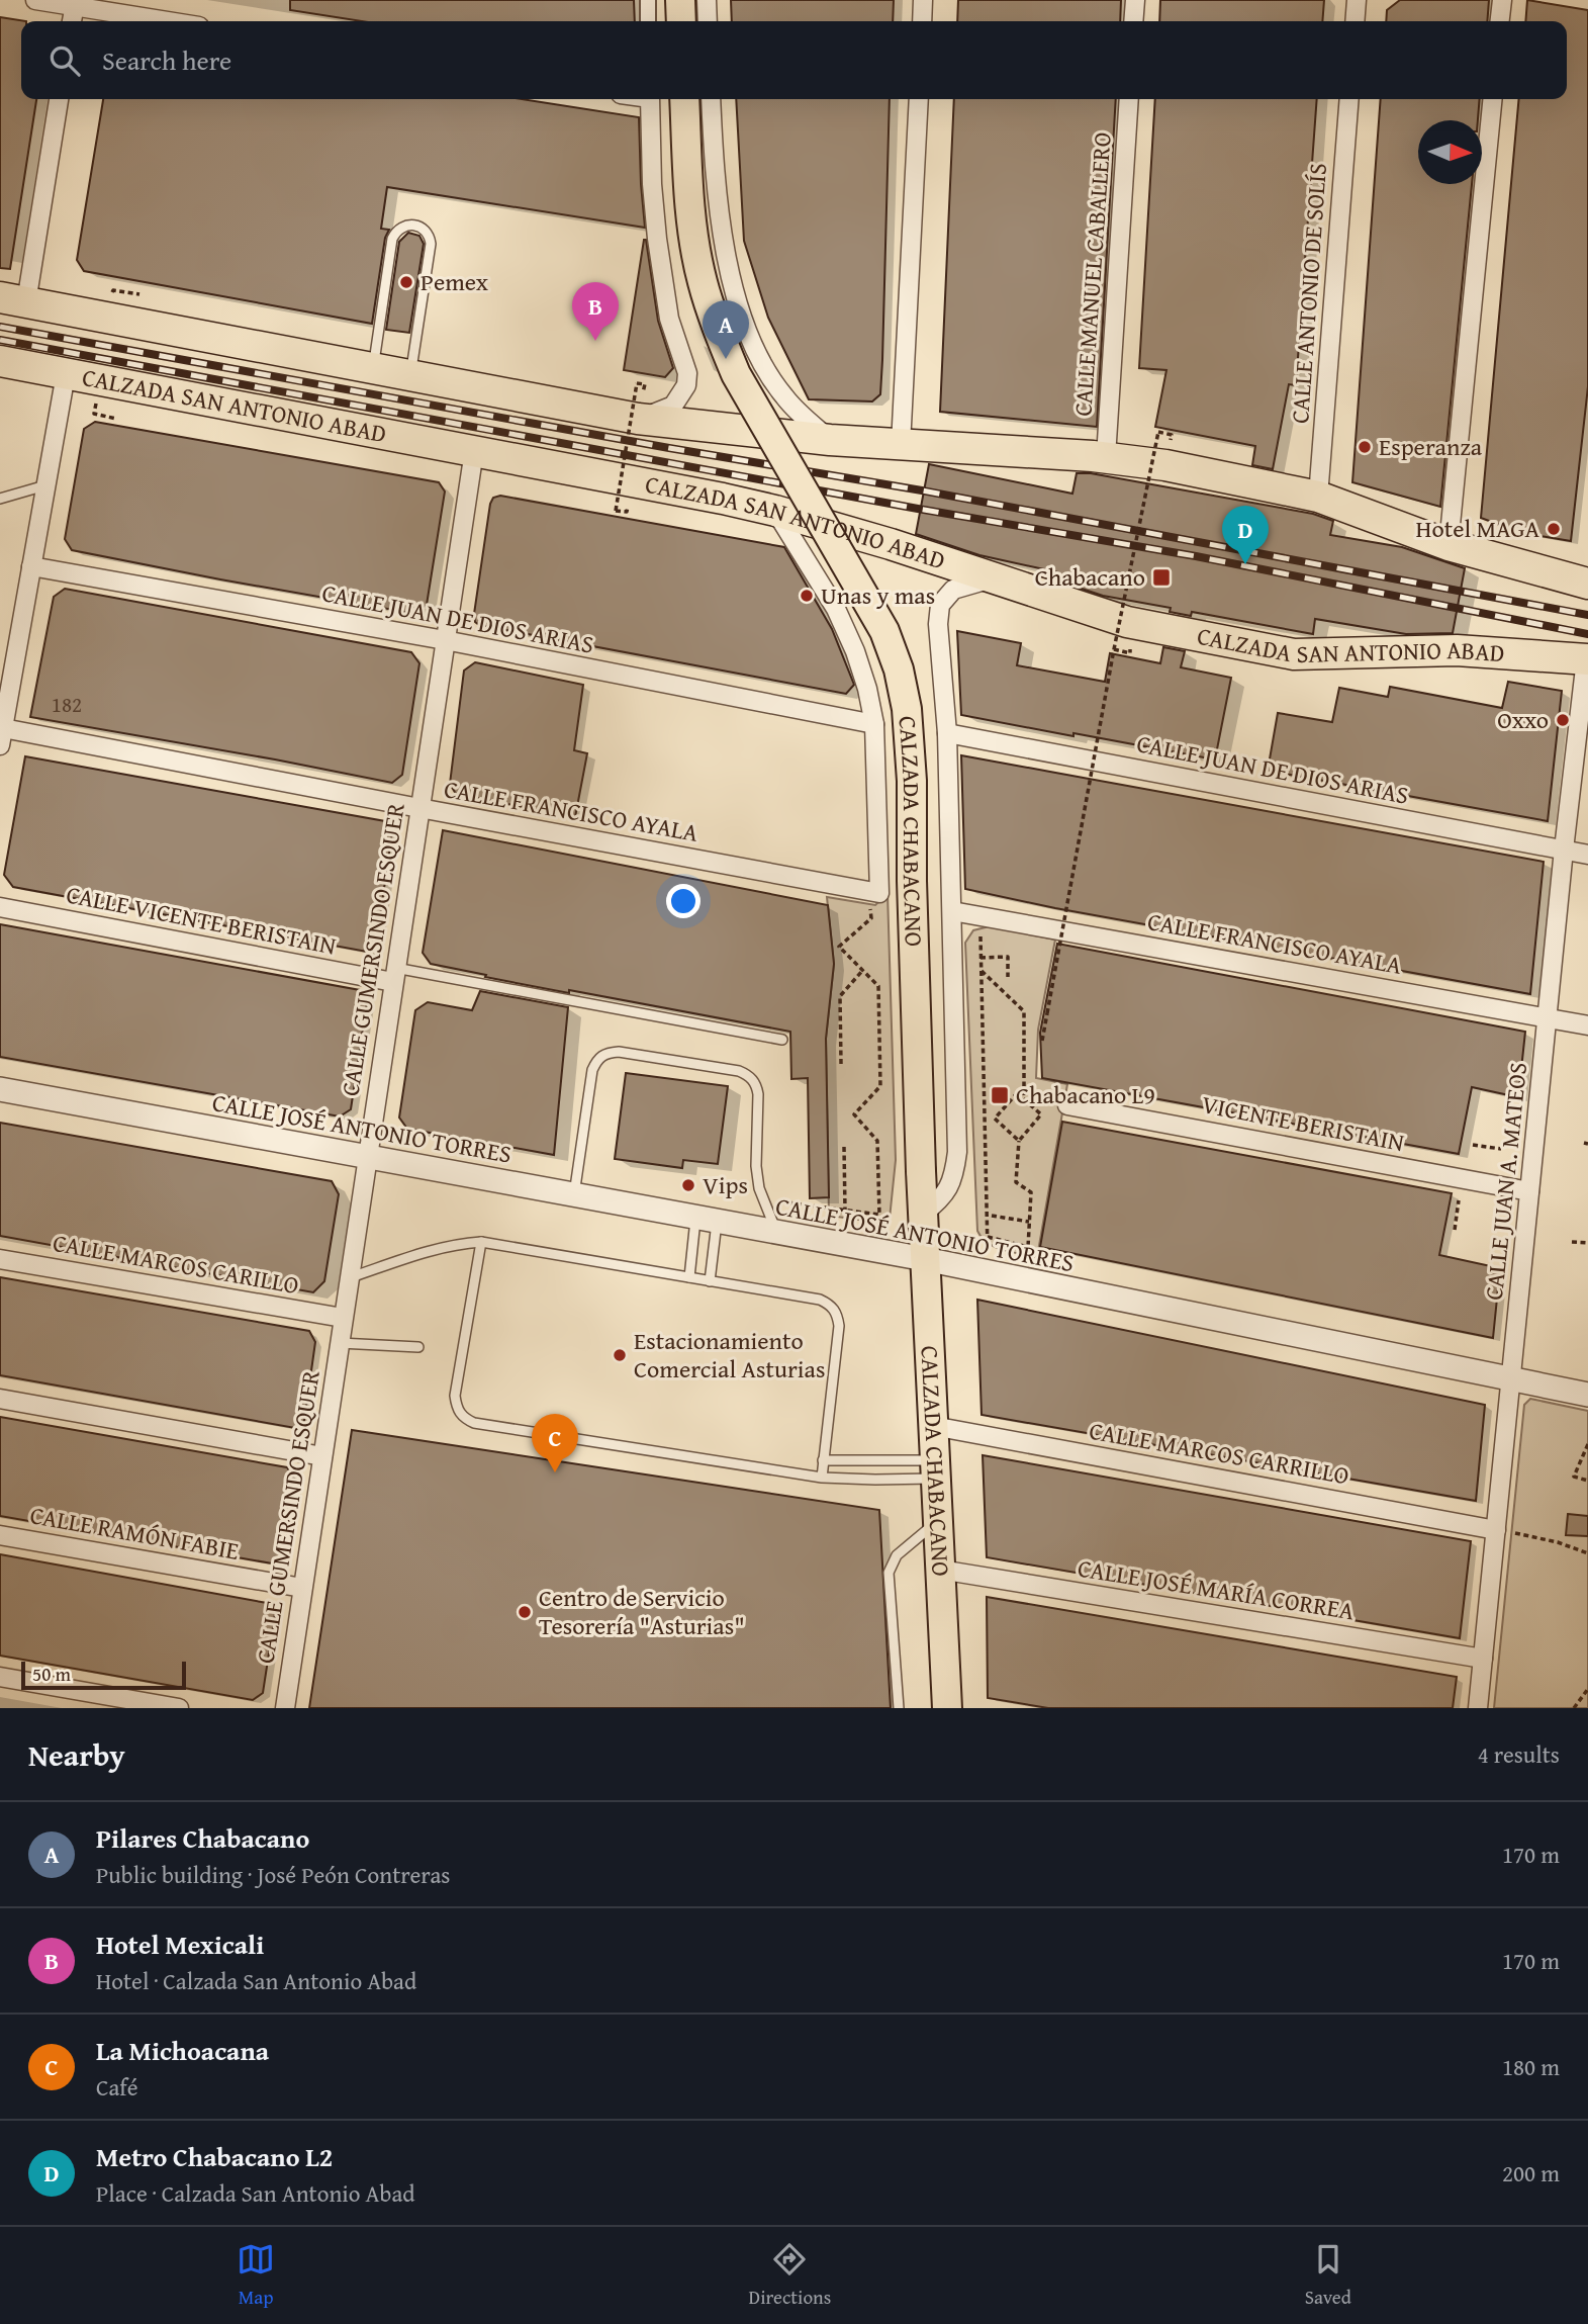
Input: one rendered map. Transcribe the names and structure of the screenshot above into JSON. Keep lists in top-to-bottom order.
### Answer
{
  "streets": {
    "highway": ["CALZADA SAN ANTONIO ABAD"],
    "main road": ["CALZADA CHABACANO"],
    "street": [
      "CALLE MANUEL CABALLERO",
      "CALLE ANTONIO DE SOLÍS",
      "CALLE JUAN DE DIOS ARIAS",
      "CALLE FRANCISCO AYALA",
      "CALLE VICENTE BERISTAIN",
      "CALLE GUMERSINDO ESQUER",
      "VICENTE BERISTAIN",
      "CALLE JOSÉ ANTONIO TORRES",
      "CALLE JUAN A. MATEOS",
      "CALLE MARCOS CARILLO",
      "CALLE MARCOS CARRILLO",
      "CALLE RAMÓN FABIE",
      "CALLE JOSÉ MARÍA CORREA"
    ]
  },
  "crossings": [
    ["CALZADA SAN ANTONIO ABAD", "CALZADA CHABACANO"],
    ["CALZADA SAN ANTONIO ABAD", "CALLE GUMERSINDO ESQUER"],
    ["CALZADA SAN ANTONIO ABAD", "CALLE JUAN A. MATEOS"],
    ["CALLE JUAN DE DIOS ARIAS", "CALZADA CHABACANO"],
    ["CALLE JUAN DE DIOS ARIAS", "CALLE GUMERSINDO ESQUER"],
    ["CALLE JUAN DE DIOS ARIAS", "CALLE JUAN A. MATEOS"],
    ["CALLE FRANCISCO AYALA", "CALZADA CHABACANO"],
    ["CALLE FRANCISCO AYALA", "CALLE GUMERSINDO ESQUER"],
    ["CALLE FRANCISCO AYALA", "CALLE JUAN A. MATEOS"],
    ["CALZADA CHABACANO", "CALLE JOSÉ ANTONIO TORRES"],
    ["CALZADA CHABACANO", "CALLE MARCOS CARRILLO"],
    ["CALZADA CHABACANO", "CALLE JOSÉ MARÍA CORREA"],
    ["CALLE VICENTE BERISTAIN", "CALLE GUMERSINDO ESQUER"],
    ["CALLE GUMERSINDO ESQUER", "CALLE JOSÉ ANTONIO TORRES"],
    ["CALLE GUMERSINDO ESQUER", "CALLE MARCOS CARILLO"],
    ["CALLE GUMERSINDO ESQUER", "CALLE RAMÓN FABIE"],
    ["VICENTE BERISTAIN", "CALLE JUAN A. MATEOS"],
    ["CALLE JOSÉ ANTONIO TORRES", "CALLE JUAN A. MATEOS"],
    ["CALLE JUAN A. MATEOS", "CALLE MARCOS CARRILLO"],
    ["CALLE JUAN A. MATEOS", "CALLE JOSÉ MARÍA CORREA"]
  ],
  "places": {
    "other": [
      "Pemex",
      "Esperanza",
      "Hotel MAGA",
      "Unas y mas",
      "Oxxo",
      "Vips",
      "Estacionamiento Comercial Asturias",
      "Centro de Servicio Tesorería \"Asturias\""
    ],
    "transit": ["Chabacano", "Chabacano L9"]
  },
  "house_numbers": ["182"],
  "scale_bar": "50 m",
  "north": "right",
  "page": {
    "search": "Search here",
    "pins": [
      "B",
      "A",
      "D",
      "C"
    ],
    "scale": "50 m",
    "heading": ["Nearby", "4 results"],
    "list": [
      {
        "mark": "A",
        "name": "Pilares Chabacano",
        "note": "Public building · José Peón Contreras",
        "value": "170 m"
      },
      {
        "mark": "B",
        "name": "Hotel Mexicali",
        "note": "Hotel · Calzada San Antonio Abad",
        "value": "170 m"
      },
      {
        "mark": "C",
        "name": "La Michoacana",
        "note": "Café",
        "value": "180 m"
      },
      {
        "mark": "D",
        "name": "Metro Chabacano L2",
        "note": "Place · Calzada San Antonio Abad",
        "value": "200 m"
      }
    ],
    "nav": ["Map", "Directions", "Saved"]
  }
}
